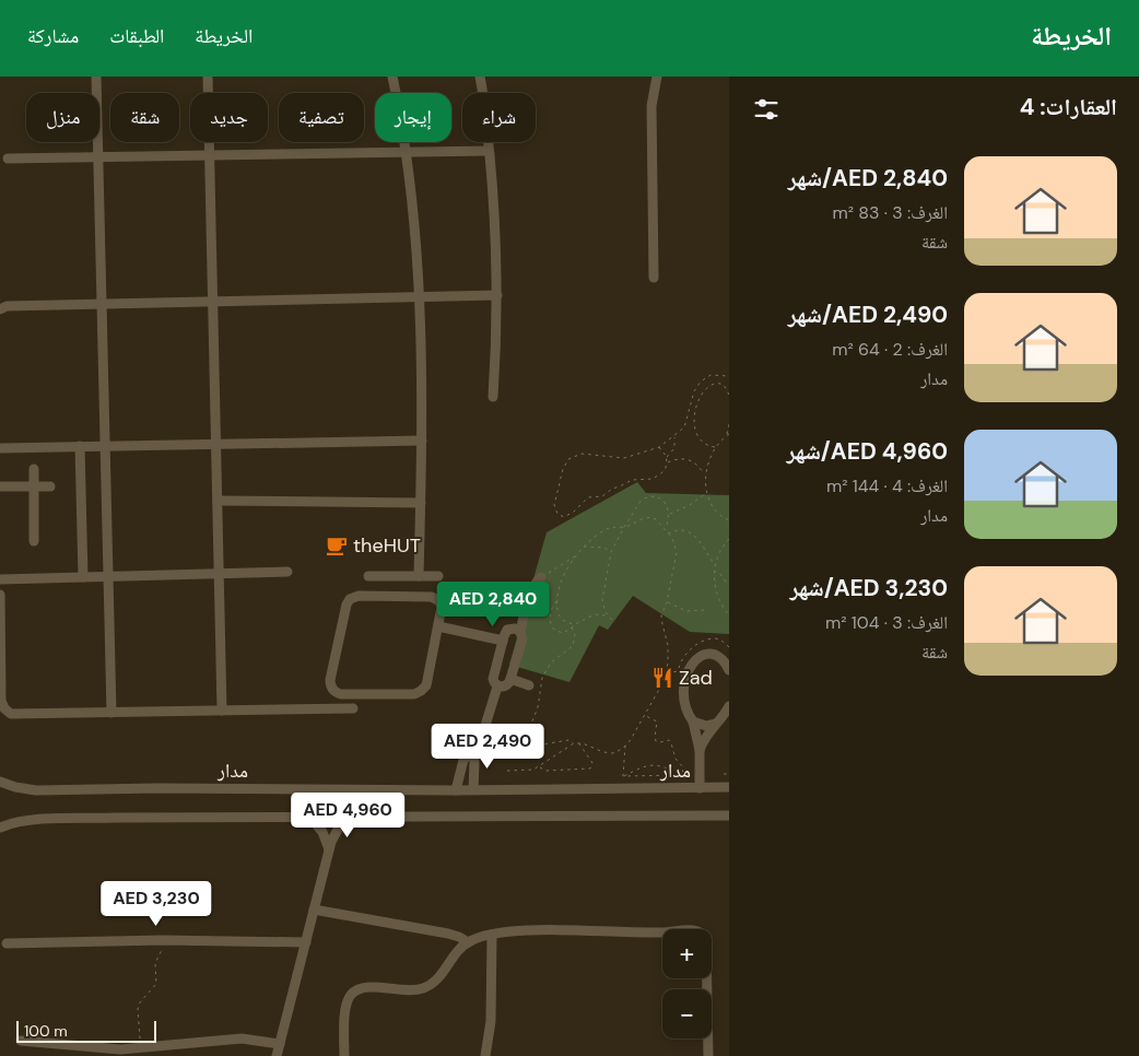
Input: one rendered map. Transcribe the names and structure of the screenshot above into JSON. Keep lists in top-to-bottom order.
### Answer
{
  "streets": {
    "street": ["مدار"]
  },
  "places": {
    "cafe": ["theHUT"],
    "restaurant": ["Zad"]
  },
  "scale_bar": "100 m",
  "page": {
    "header": "الخريطة",
    "nav": ["الخريطة", "الطبقات", "مشاركة"],
    "heading": "العقارات: 4",
    "chip": [
      "شراء",
      "إيجار",
      "تصفية",
      "جديد",
      "شقة",
      "منزل"
    ],
    "list": [
      {
        "name": "AED 2,840/شهر",
        "note": "الغرف: 3 · 83 m² · شقة"
      },
      {
        "name": "AED 2,490/شهر",
        "note": "الغرف: 2 · 64 m² · مدار"
      },
      {
        "name": "AED 4,960/شهر",
        "note": "الغرف: 4 · 144 m² · مدار"
      },
      {
        "name": "AED 3,230/شهر",
        "note": "الغرف: 3 · 104 m² · شقة"
      }
    ],
    "price": [
      "AED 2,840",
      "AED 2,490",
      "AED 4,960",
      "AED 3,230"
    ],
    "map_buttons": ["+", "−"],
    "scale": "100 m"
  }
}
